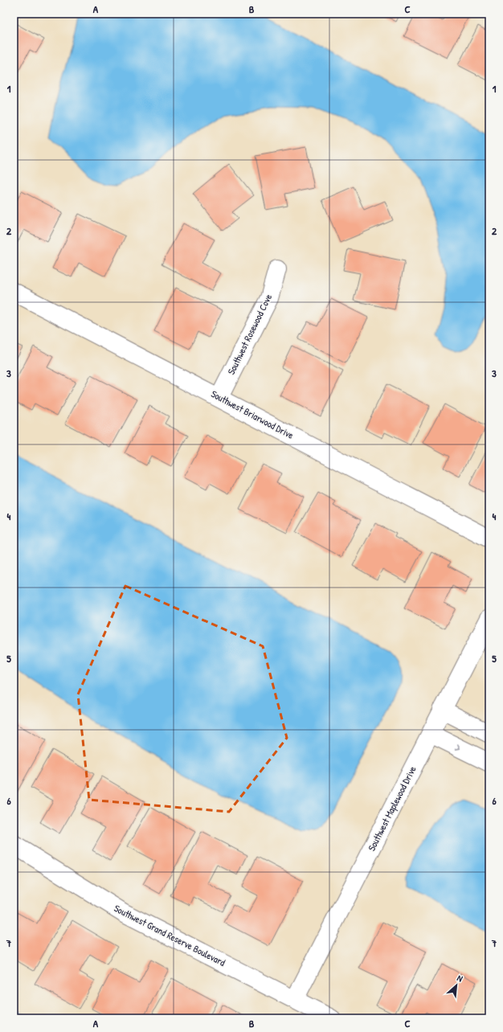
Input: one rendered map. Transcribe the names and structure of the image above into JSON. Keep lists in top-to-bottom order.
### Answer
{
  "streets": {
    "street": [
      "Southwest Rosewood Cove",
      "Southwest Briarwood Drive",
      "Southwest Maplewood Drive",
      "Southwest Grand Reserve Boulevard"
    ]
  },
  "crossings": [
    ["Southwest Rosewood Cove", "Southwest Briarwood Drive"],
    ["Southwest Maplewood Drive", "Southwest Grand Reserve Boulevard"]
  ],
  "north": "top right",
  "grid": {
    "columns": ["A", "B", "C"],
    "rows": [
      "1",
      "2",
      "3",
      "4",
      "5",
      "6",
      "7"
    ]
  }
}
